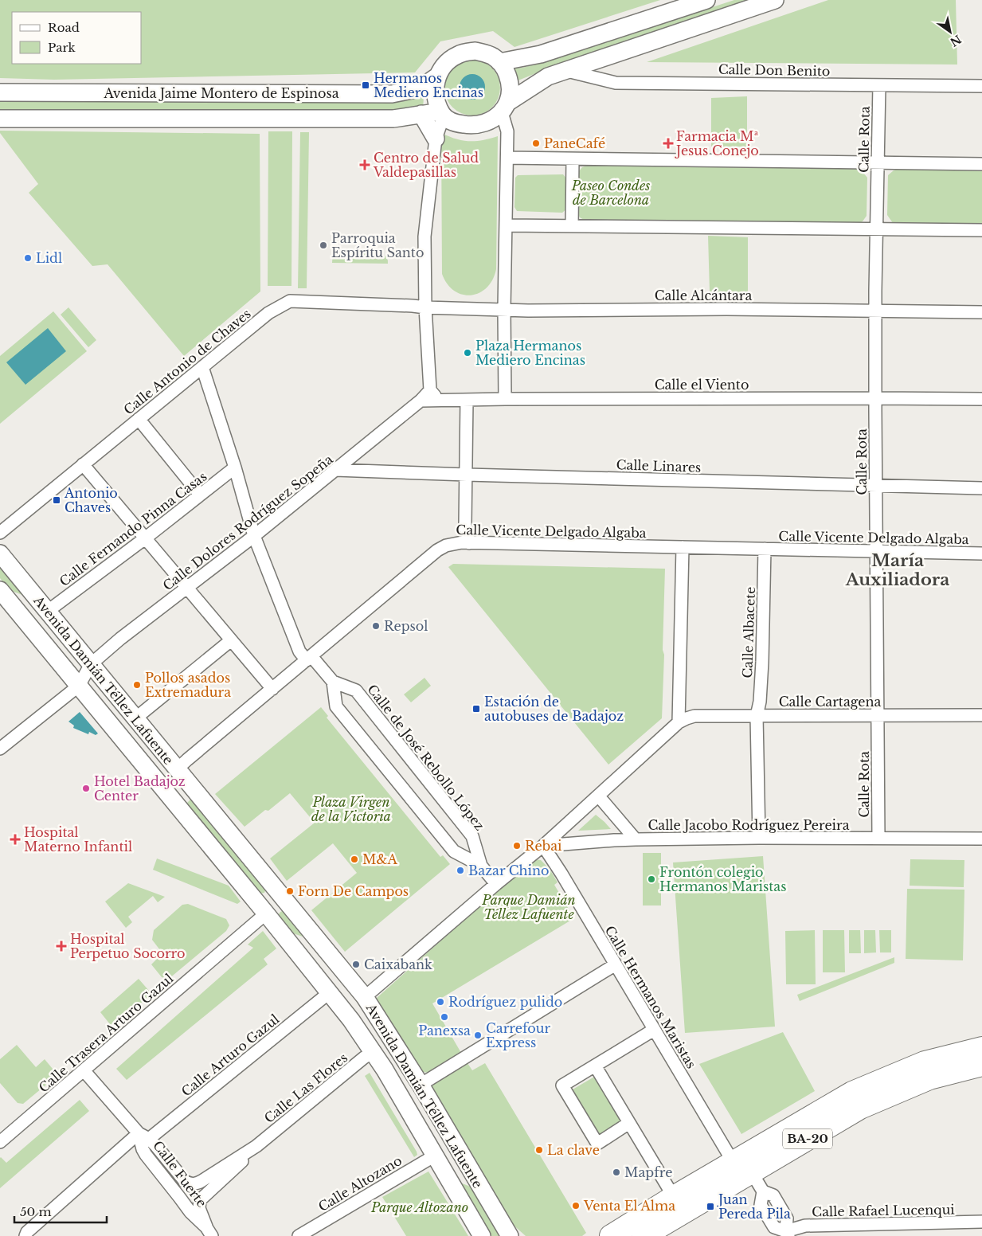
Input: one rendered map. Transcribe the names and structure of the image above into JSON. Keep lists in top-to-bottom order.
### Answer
{
  "streets": {
    "highway": ["BA-20"],
    "street": [
      "Calle Don Benito",
      "Avenida Jaime Montero de Espinosa",
      "Calle Rota",
      "Calle Alcántara",
      "Calle Antonio de Chaves",
      "Calle el Viento",
      "Calle Linares",
      "Calle Dolores Rodríguez Sopeña",
      "Calle Fernando Pinna Casas",
      "Calle Vicente Delgado Algaba",
      "Calle Albacete",
      "Avenida Damián Téllez Lafuente",
      "Calle Cartagena",
      "Calle de José Rebollo López",
      "Calle Jacobo Rodríguez Pereira",
      "Calle Hermanos Maristas",
      "Calle Trasera Arturo Gazul",
      "Calle Arturo Gazul",
      "Calle Las Flores",
      "Calle Fuerte",
      "Calle Altozano",
      "Calle Rafael Lucenqui"
    ]
  },
  "crossings": [
    ["Calle Don Benito", "Calle Rota"],
    ["Calle Rota", "Calle Alcántara"],
    ["Calle Rota", "Calle el Viento"],
    ["Calle Rota", "Calle Linares"],
    ["Calle Rota", "Calle Vicente Delgado Algaba"],
    ["Calle Rota", "Calle Cartagena"],
    ["Calle Rota", "Calle Jacobo Rodríguez Pereira"],
    ["Calle Alcántara", "Calle Antonio de Chaves"],
    ["Calle el Viento", "Calle Dolores Rodríguez Sopeña"],
    ["Calle Linares", "Calle Dolores Rodríguez Sopeña"],
    ["Calle Dolores Rodríguez Sopeña", "Avenida Damián Téllez Lafuente"],
    ["Calle Fernando Pinna Casas", "Avenida Damián Téllez Lafuente"],
    ["Calle Vicente Delgado Algaba", "Calle Albacete"],
    ["Calle Vicente Delgado Algaba", "Avenida Damián Téllez Lafuente"],
    ["Calle Albacete", "Calle Cartagena"],
    ["Calle Albacete", "Calle Jacobo Rodríguez Pereira"],
    ["Avenida Damián Téllez Lafuente", "Calle Trasera Arturo Gazul"],
    ["Avenida Damián Téllez Lafuente", "Calle Arturo Gazul"],
    ["Avenida Damián Téllez Lafuente", "Calle Las Flores"],
    ["Avenida Damián Téllez Lafuente", "Calle Altozano"],
    ["Calle Jacobo Rodríguez Pereira", "Calle Hermanos Maristas"],
    ["Calle Hermanos Maristas", "BA-20"],
    ["Calle Hermanos Maristas", "Calle Rafael Lucenqui"],
    ["Calle Trasera Arturo Gazul", "Calle Fuerte"],
    ["Calle Arturo Gazul", "Calle Fuerte"],
    ["Calle Las Flores", "Calle Fuerte"]
  ],
  "districts": ["María Auxiliadora"],
  "parks": [
    "Paseo Condes de Barcelona",
    "Plaza Virgen de la Victoria",
    "Parque Damián Téllez Lafuente",
    "Parque Altozano"
  ],
  "places": {
    "transit": [
      "Hermanos Mediero Encinas",
      "Antonio Chaves",
      "Estación de autobuses de Badajoz",
      "Juan Pereda Pila"
    ],
    "other": [
      "PaneCafé",
      "Parroquia Espíritu Santo",
      "Lidl",
      "Plaza Hermanos Mediero Encinas",
      "Repsol",
      "Pollos asados Extremadura",
      "Hotel Badajoz Center",
      "Rebai",
      "M&A",
      "Bazar Chino",
      "Frontón colegio Hermanos Maristas",
      "Forn De Campos",
      "Caixabank",
      "Rodríguez pulido",
      "Panexsa",
      "Carrefour Express",
      "La clave",
      "Mapfre",
      "Venta El Alma"
    ],
    "health": [
      "Farmacia Mª Jesus Conejo",
      "Centro de Salud Valdepasillas",
      "Hospital Materno Infantil",
      "Hospital Perpetuo Socorro"
    ]
  },
  "legend": ["Road", "Park"],
  "scale_bar": "50 m",
  "north": "bottom right"
}
